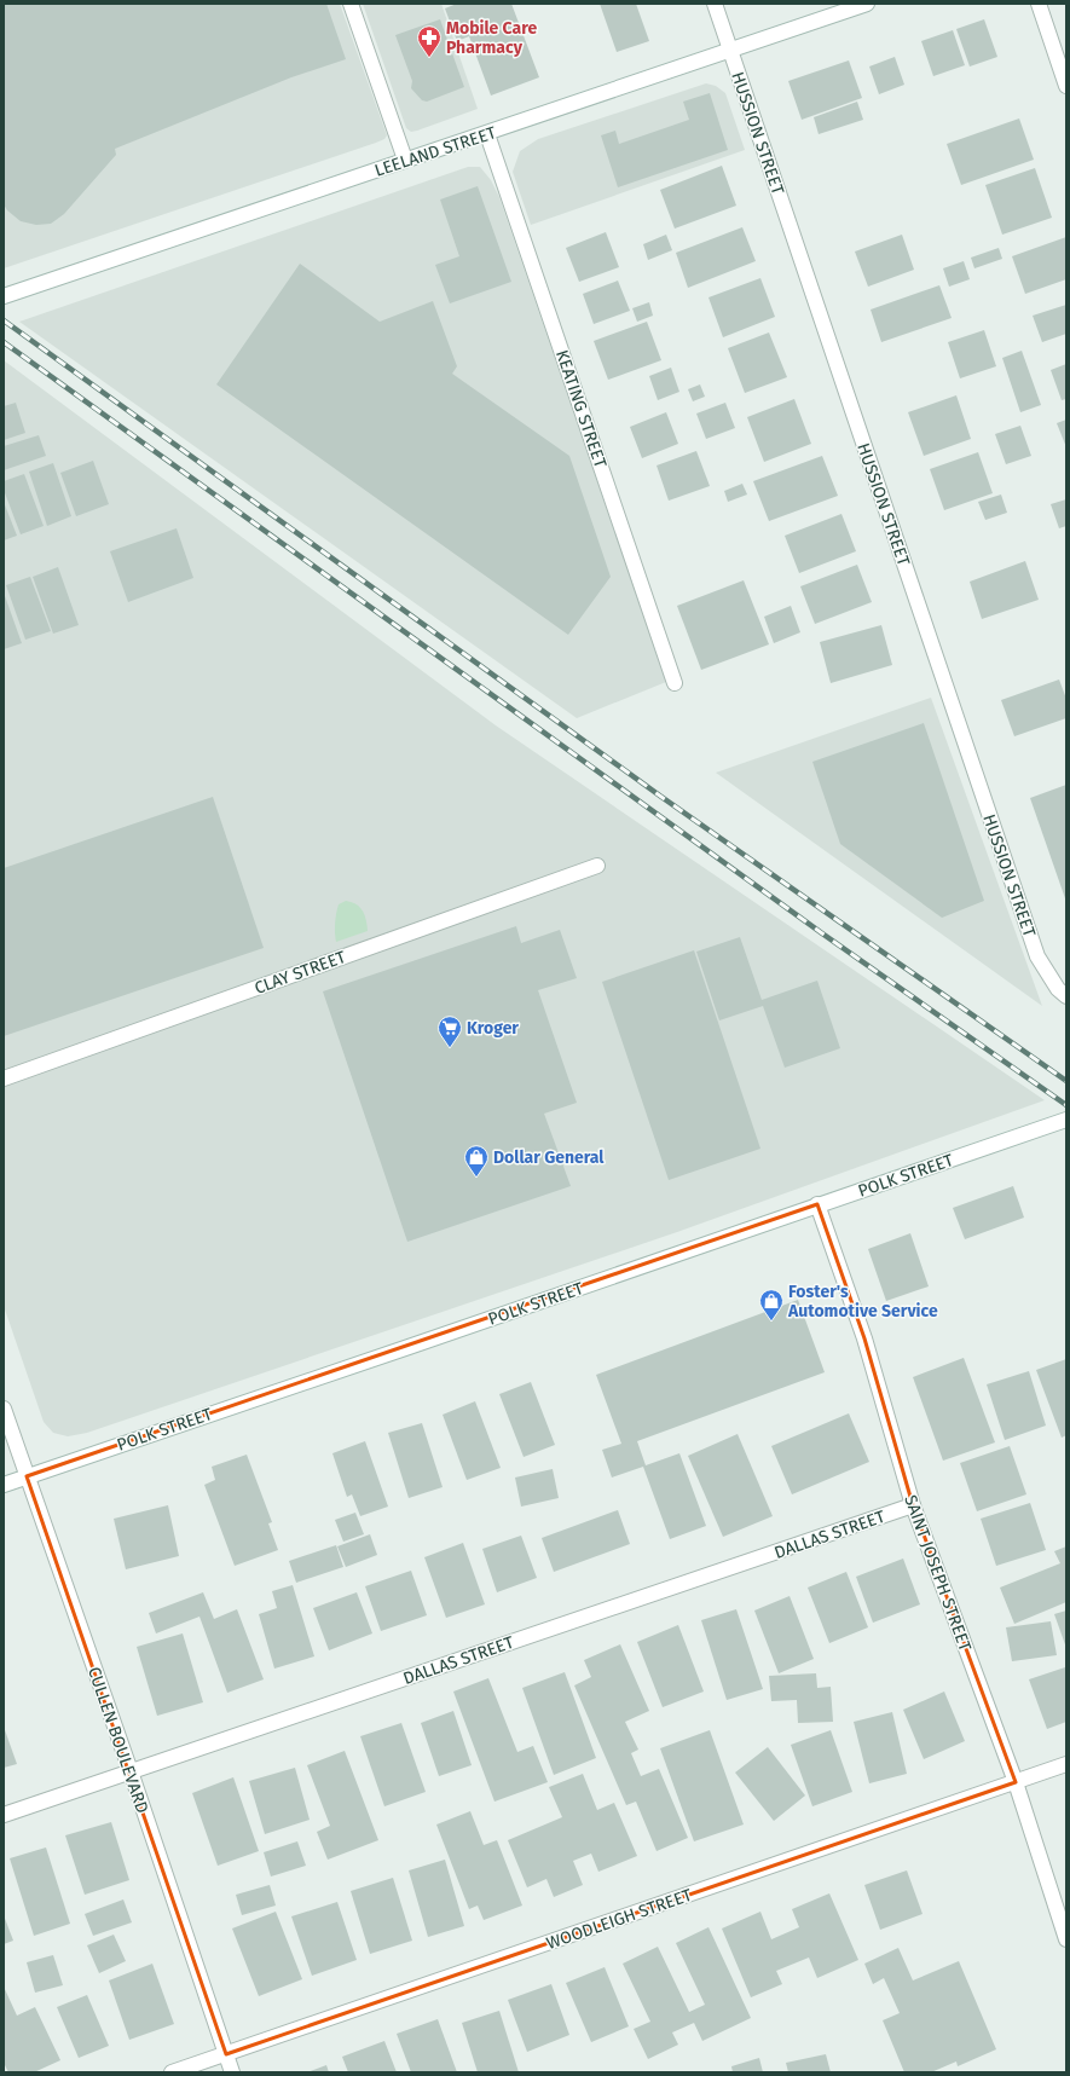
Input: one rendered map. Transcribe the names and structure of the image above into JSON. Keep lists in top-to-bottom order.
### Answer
{
  "streets": {
    "street": [
      "HUSSION STREET",
      "LEELAND STREET",
      "KEATING STREET",
      "CLAY STREET",
      "POLK STREET",
      "DALLAS STREET",
      "SAINT JOSEPH STREET",
      "CULLEN BOULEVARD",
      "WOODLEIGH STREET"
    ]
  },
  "crossings": [
    ["HUSSION STREET", "LEELAND STREET"],
    ["LEELAND STREET", "KEATING STREET"],
    ["POLK STREET", "SAINT JOSEPH STREET"],
    ["POLK STREET", "CULLEN BOULEVARD"],
    ["DALLAS STREET", "SAINT JOSEPH STREET"],
    ["DALLAS STREET", "CULLEN BOULEVARD"],
    ["SAINT JOSEPH STREET", "WOODLEIGH STREET"],
    ["CULLEN BOULEVARD", "WOODLEIGH STREET"]
  ],
  "places": {
    "pharmacy": ["Mobile Care Pharmacy"],
    "supermarket": ["Kroger"],
    "shop": ["Dollar General", "Foster's Automotive Service"]
  }
}
